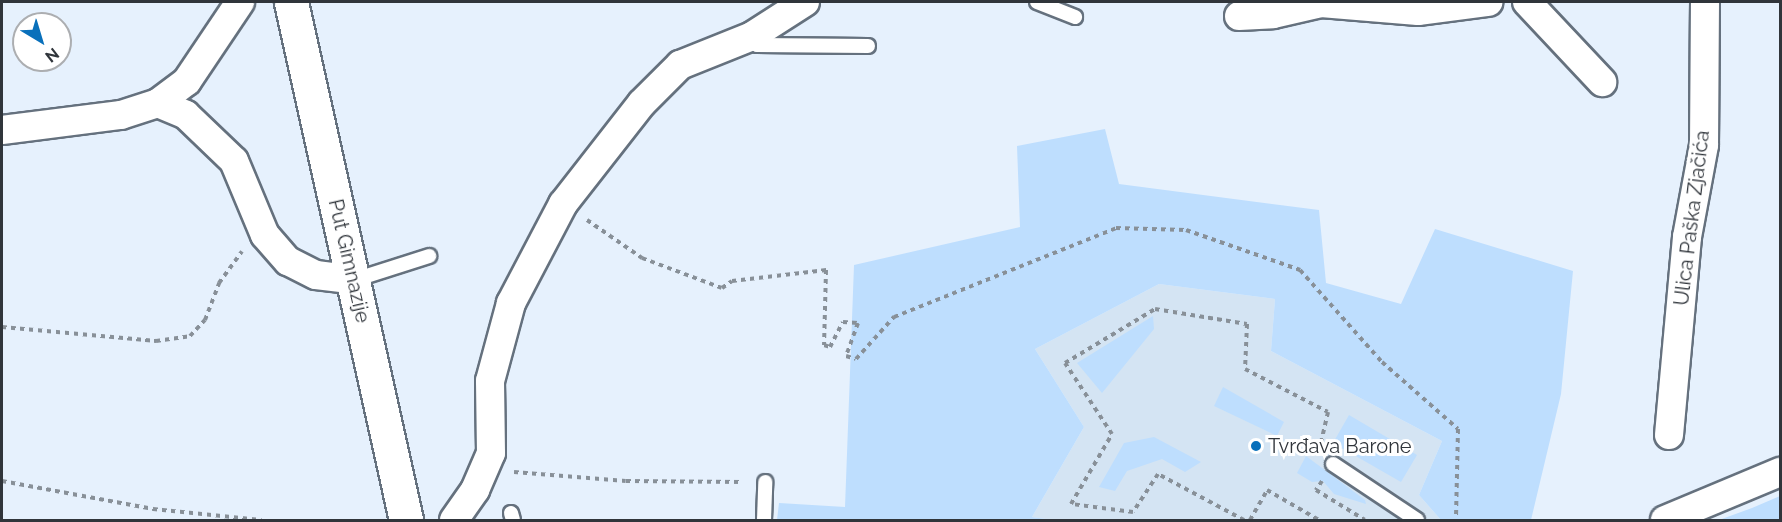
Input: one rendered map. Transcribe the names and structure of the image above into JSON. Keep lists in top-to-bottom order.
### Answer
{
  "streets": {
    "street": ["Ulica Paška Zjačića", "Put Gimnazije"]
  },
  "places": ["Tvrđava Barone"],
  "north": "bottom right"
}
